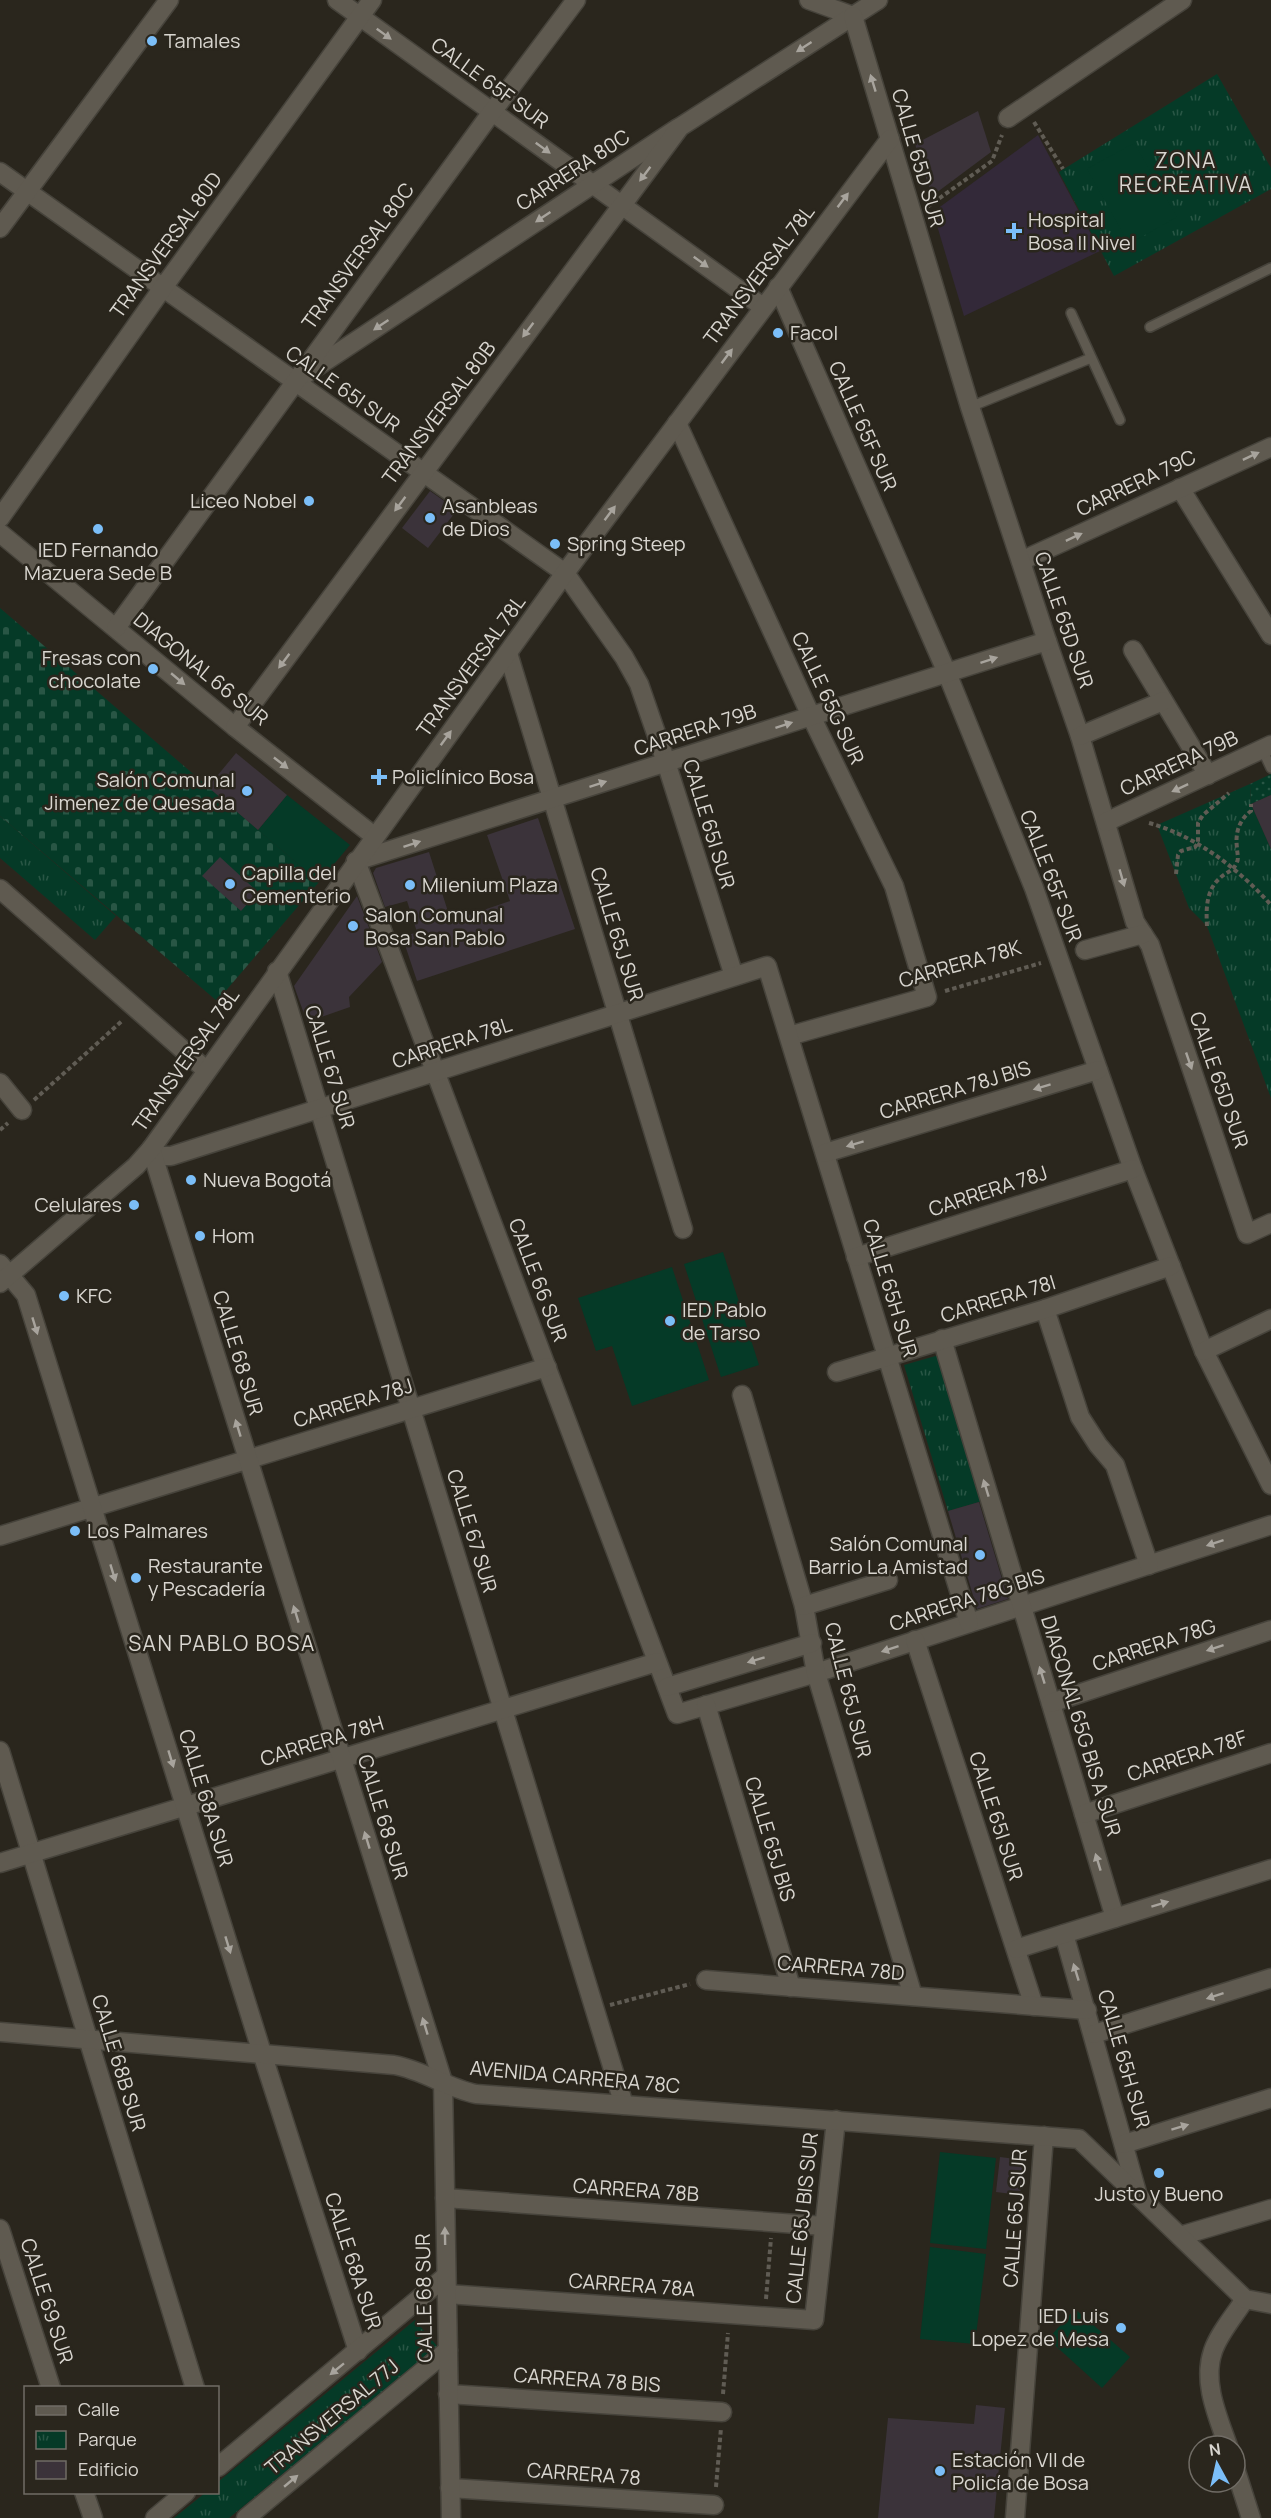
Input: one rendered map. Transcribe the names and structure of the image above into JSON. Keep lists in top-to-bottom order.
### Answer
{
  "streets": {
    "street": [
      "CALLE 65F SUR",
      "CALLE 65D SUR",
      "CARRERA 80C",
      "TRANSVERSAL 80D",
      "TRANSVERSAL 80C",
      "TRANSVERSAL 78L",
      "CALLE 65I SUR",
      "TRANSVERSAL 80B",
      "CARRERA 79C",
      "DIAGONAL 66 SUR",
      "CALLE 65G SUR",
      "CARRERA 79B",
      "CALLE 65J SUR",
      "CARRERA 78K",
      "CARRERA 78L",
      "CALLE 67 SUR",
      "CARRERA 78J BIS",
      "CARRERA 78J",
      "CALLE 66 SUR",
      "CALLE 65H SUR",
      "CARRERA 78I",
      "CALLE 68 SUR",
      "CARRERA 78G BIS",
      "CARRERA 78G",
      "DIAGONAL 65G BIS A SUR",
      "CARRERA 78H",
      "CARRERA 78F",
      "CALLE 68A SUR",
      "CALLE 65J BIS",
      "CARRERA 78D",
      "CALLE 68B SUR",
      "AVENIDA CARRERA 78C",
      "CARRERA 78B",
      "CALLE 65J BIS SUR",
      "CARRERA 78A",
      "CALLE 69 SUR",
      "CARRERA 78 BIS",
      "TRANSVERSAL 77J",
      "CARRERA 78"
    ]
  },
  "crossings": [
    ["CALLE 65F SUR", "CARRERA 80C"],
    ["CALLE 65F SUR", "TRANSVERSAL 80D"],
    ["CALLE 65F SUR", "TRANSVERSAL 80C"],
    ["CALLE 65F SUR", "TRANSVERSAL 78L"],
    ["CALLE 65F SUR", "TRANSVERSAL 80B"],
    ["CALLE 65F SUR", "CARRERA 79B"],
    ["CALLE 65F SUR", "CARRERA 78K"],
    ["CALLE 65F SUR", "CARRERA 78J BIS"],
    ["CALLE 65F SUR", "CARRERA 78J"],
    ["CALLE 65F SUR", "CARRERA 78I"],
    ["CALLE 65D SUR", "CARRERA 80C"],
    ["CALLE 65D SUR", "TRANSVERSAL 78L"],
    ["CALLE 65D SUR", "CARRERA 79C"],
    ["CALLE 65D SUR", "CARRERA 79B"],
    ["CARRERA 80C", "TRANSVERSAL 80C"],
    ["CARRERA 80C", "CALLE 65I SUR"],
    ["CARRERA 80C", "TRANSVERSAL 80B"],
    ["TRANSVERSAL 80D", "CALLE 65I SUR"],
    ["TRANSVERSAL 80C", "CALLE 65I SUR"],
    ["TRANSVERSAL 80C", "DIAGONAL 66 SUR"],
    ["TRANSVERSAL 78L", "CALLE 65I SUR"],
    ["TRANSVERSAL 78L", "DIAGONAL 66 SUR"],
    ["TRANSVERSAL 78L", "CALLE 65G SUR"],
    ["TRANSVERSAL 78L", "CARRERA 79B"],
    ["TRANSVERSAL 78L", "CALLE 65J SUR"],
    ["TRANSVERSAL 78L", "CARRERA 78L"],
    ["TRANSVERSAL 78L", "CALLE 67 SUR"],
    ["TRANSVERSAL 78L", "CALLE 66 SUR"],
    ["TRANSVERSAL 78L", "CALLE 68 SUR"],
    ["TRANSVERSAL 78L", "CALLE 68A SUR"],
    ["CALLE 65I SUR", "TRANSVERSAL 80B"],
    ["CALLE 65I SUR", "CARRERA 79B"],
    ["CALLE 65I SUR", "CARRERA 78L"],
    ["CALLE 65I SUR", "CARRERA 78G BIS"],
    ["CALLE 65I SUR", "CARRERA 78D"],
    ["TRANSVERSAL 80B", "DIAGONAL 66 SUR"],
    ["CALLE 65G SUR", "CARRERA 79B"],
    ["CALLE 65G SUR", "CARRERA 78K"],
    ["CARRERA 79B", "CALLE 65J SUR"],
    ["CARRERA 79B", "CALLE 66 SUR"],
    ["CALLE 65J SUR", "CARRERA 78L"],
    ["CALLE 65J SUR", "CARRERA 78G BIS"],
    ["CALLE 65J SUR", "CARRERA 78D"],
    ["CALLE 65J SUR", "AVENIDA CARRERA 78C"],
    ["CARRERA 78K", "CALLE 65H SUR"],
    ["CARRERA 78L", "CALLE 67 SUR"],
    ["CARRERA 78L", "CALLE 66 SUR"],
    ["CARRERA 78L", "CALLE 65H SUR"],
    ["CARRERA 78L", "CALLE 68 SUR"],
    ["CALLE 67 SUR", "CARRERA 78J"],
    ["CALLE 67 SUR", "CARRERA 78H"],
    ["CALLE 67 SUR", "AVENIDA CARRERA 78C"],
    ["CARRERA 78J BIS", "CALLE 65H SUR"],
    ["CARRERA 78J", "CALLE 66 SUR"],
    ["CARRERA 78J", "CALLE 65H SUR"],
    ["CARRERA 78J", "CALLE 68 SUR"],
    ["CARRERA 78J", "CALLE 68A SUR"],
    ["CALLE 66 SUR", "CARRERA 78G BIS"],
    ["CALLE 66 SUR", "CARRERA 78H"],
    ["CALLE 65H SUR", "CARRERA 78I"],
    ["CALLE 65H SUR", "CARRERA 78G BIS"],
    ["CALLE 65H SUR", "CARRERA 78D"],
    ["CALLE 65H SUR", "AVENIDA CARRERA 78C"],
    ["CARRERA 78I", "DIAGONAL 65G BIS A SUR"],
    ["CALLE 68 SUR", "CARRERA 78H"],
    ["CALLE 68 SUR", "AVENIDA CARRERA 78C"],
    ["CALLE 68 SUR", "CARRERA 78B"],
    ["CALLE 68 SUR", "CARRERA 78A"],
    ["CALLE 68 SUR", "CARRERA 78 BIS"],
    ["CALLE 68 SUR", "TRANSVERSAL 77J"],
    ["CALLE 68 SUR", "CARRERA 78"],
    ["CARRERA 78G BIS", "DIAGONAL 65G BIS A SUR"],
    ["CARRERA 78G BIS", "CALLE 65J BIS"],
    ["CARRERA 78G", "DIAGONAL 65G BIS A SUR"],
    ["DIAGONAL 65G BIS A SUR", "CARRERA 78F"],
    ["CARRERA 78H", "CALLE 68A SUR"],
    ["CARRERA 78H", "CALLE 68B SUR"],
    ["CALLE 68A SUR", "AVENIDA CARRERA 78C"],
    ["CALLE 68A SUR", "TRANSVERSAL 77J"],
    ["CALLE 65J BIS", "CARRERA 78D"],
    ["CALLE 68B SUR", "AVENIDA CARRERA 78C"],
    ["AVENIDA CARRERA 78C", "CALLE 65J BIS SUR"],
    ["CARRERA 78B", "CALLE 65J BIS SUR"],
    ["CALLE 65J BIS SUR", "CARRERA 78A"],
    ["CARRERA 78A", "TRANSVERSAL 77J"]
  ],
  "one_way": [
    "CARRERA 80C",
    "TRANSVERSAL 78L",
    "TRANSVERSAL 80B",
    "CARRERA 79C",
    "DIAGONAL 66 SUR",
    "CARRERA 78J BIS",
    "CALLE 68 SUR",
    "CARRERA 78G",
    "CALLE 68A SUR"
  ],
  "districts": ["ZONA RECREATIVA", "SAN PABLO BOSA"],
  "places": {
    "other": [
      "Tamales",
      "Facol",
      "Liceo Nobel",
      "Asanbleas de Dios",
      "IED Fernando Mazuera Sede B",
      "Spring Steep",
      "Fresas con chocolate",
      "Salón Comunal Jimenez de Quesada",
      "Capilla del Cementerio",
      "Milenium Plaza",
      "Salon Comunal Bosa San Pablo",
      "Nueva Bogotá",
      "Celulares",
      "Hom",
      "KFC",
      "IED Pablo de Tarso",
      "Los Palmares",
      "Salón Comunal Barrio La Amistad",
      "Restaurante y Pescadería",
      "Justo y Bueno",
      "IED Luis Lopez de Mesa",
      "Estación VII de Policía de Bosa"
    ],
    "health": ["Hospital Bosa Il Nivel", "Policlínico Bosa"]
  },
  "legend": ["Calle", "Parque", "Edificio"],
  "north": "top"
}
